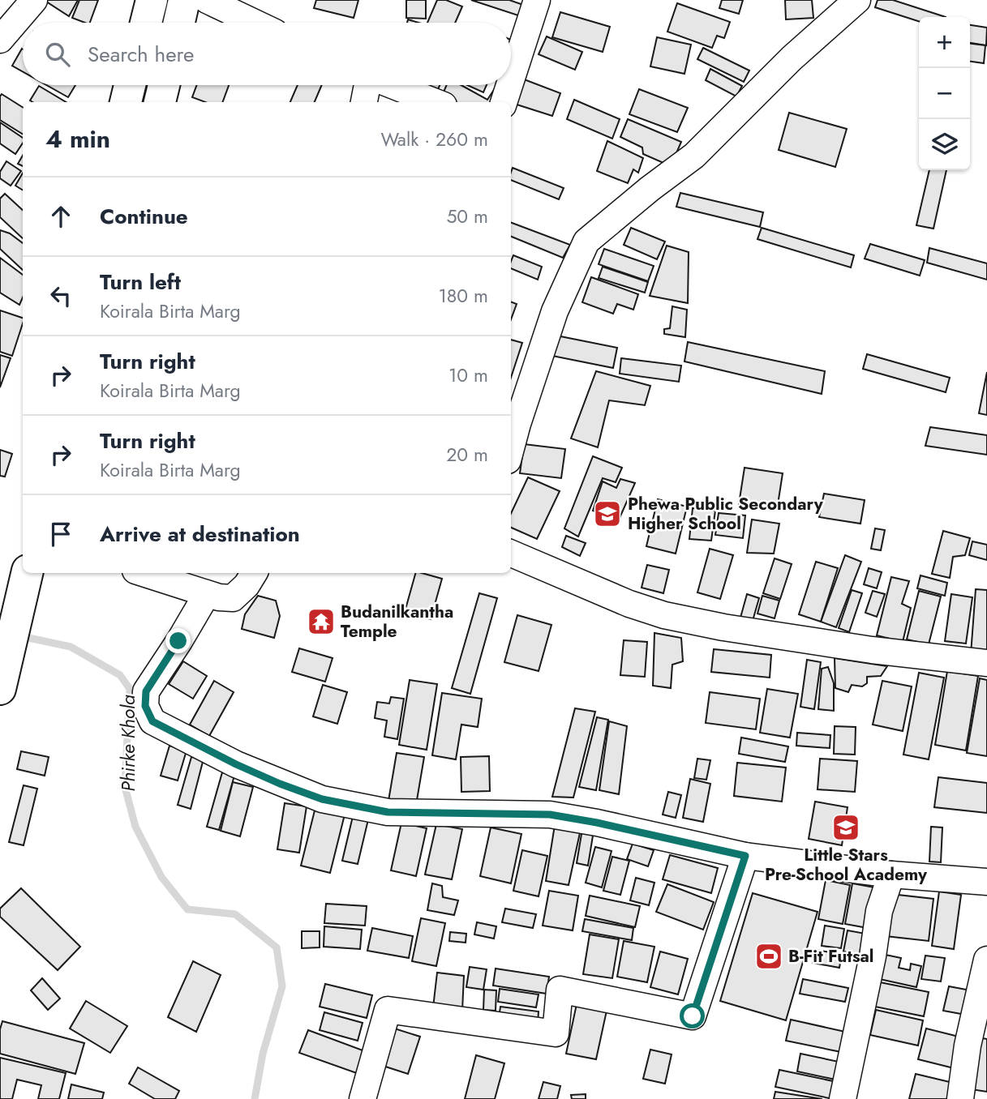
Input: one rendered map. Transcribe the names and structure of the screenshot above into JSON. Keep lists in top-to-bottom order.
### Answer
{
  "water": ["Phirke Khola"],
  "places": {
    "school or university": ["Phewa Public Secondary Higher School", "Little Stars Pre-School Academy"],
    "temple": ["Budanilkantha Temple"],
    "sports": ["B-Fit Futsal"]
  },
  "page": {
    "map_buttons": ["+", "−"],
    "search": "Search here",
    "heading": ["4 min", "Walk · 260 m"],
    "list": [
      ["Continue", "50 m"],
      ["Turn left", "Koirala Birta Marg", "180 m"],
      ["Turn right", "Koirala Birta Marg", "10 m"],
      ["Turn right", "Koirala Birta Marg", "20 m"],
      "Arrive at destination"
    ]
  }
}
